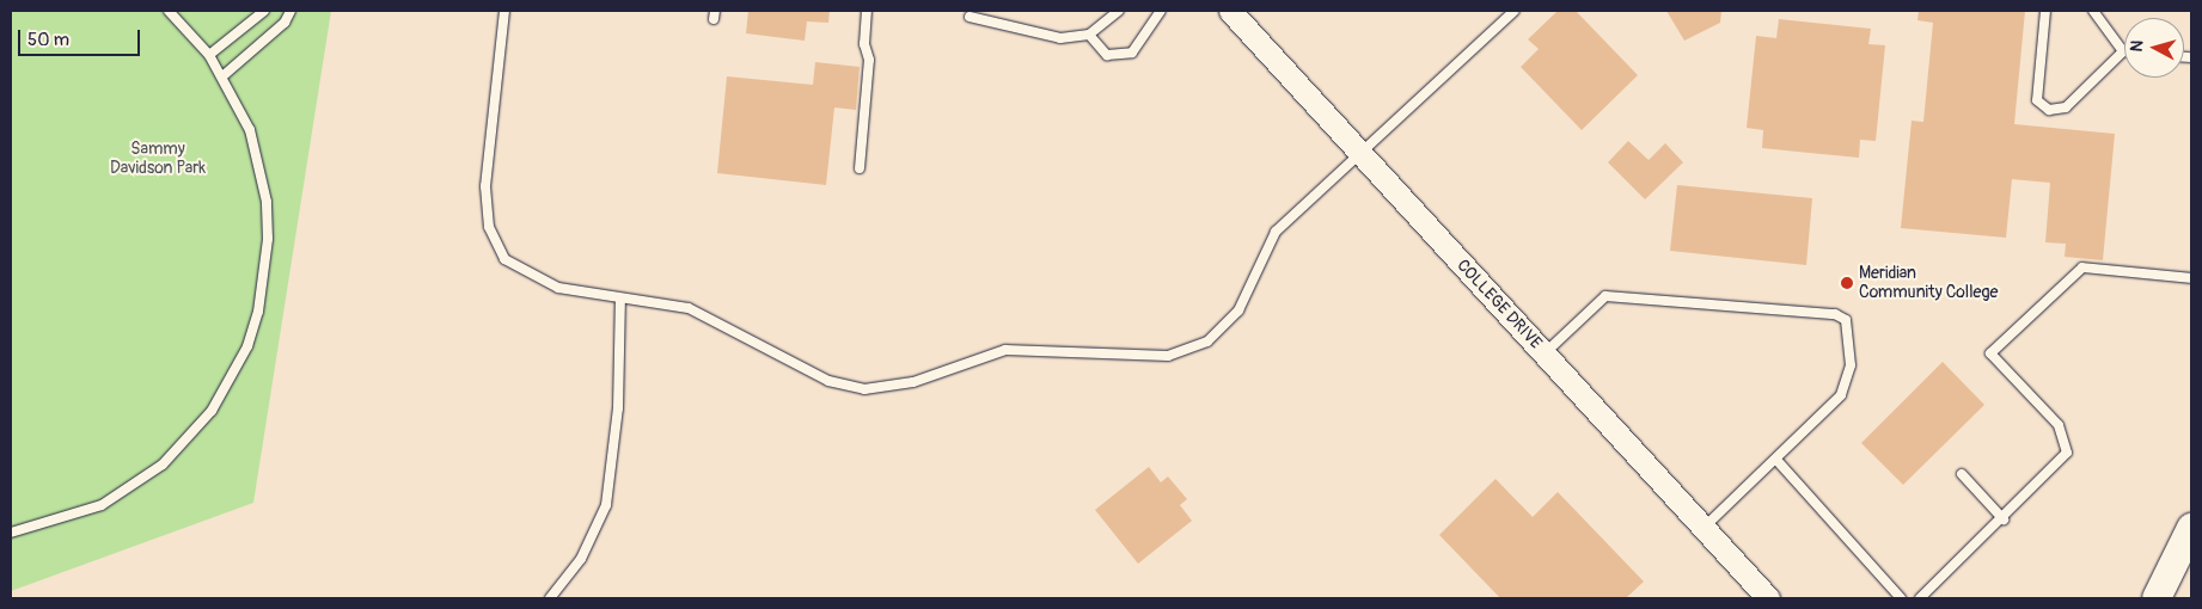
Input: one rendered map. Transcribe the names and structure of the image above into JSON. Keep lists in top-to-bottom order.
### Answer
{
  "streets": {
    "street": ["COLLEGE DRIVE"]
  },
  "parks": ["Sammy Davidson Park"],
  "places": ["Meridian Community College"],
  "scale_bar": "50 m",
  "north": "left"
}
